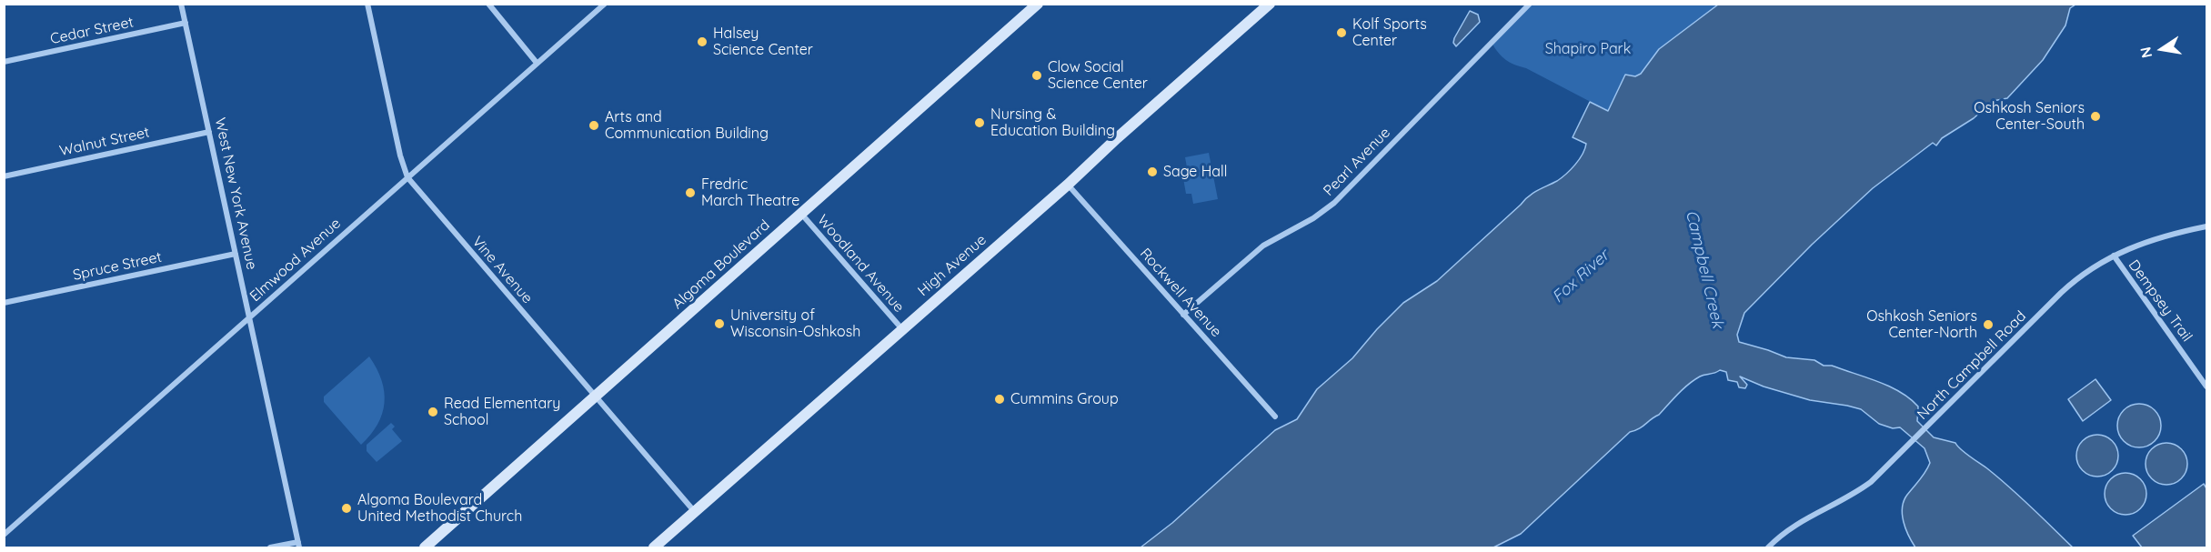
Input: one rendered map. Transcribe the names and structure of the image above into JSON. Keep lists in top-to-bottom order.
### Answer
{
  "streets": {
    "main road": ["Algoma Boulevard", "High Avenue"],
    "street": [
      "Cedar Street",
      "Walnut Street",
      "Pearl Avenue",
      "West New York Avenue",
      "Elmwood Avenue",
      "Woodland Avenue",
      "Spruce Street",
      "Vine Avenue",
      "Rockwell Avenue",
      "Dempsey Trail",
      "North Campbell Road"
    ]
  },
  "crossings": [
    ["Cedar Street", "West New York Avenue"],
    ["Walnut Street", "West New York Avenue"],
    ["Pearl Avenue", "Rockwell Avenue"],
    ["West New York Avenue", "Elmwood Avenue"],
    ["West New York Avenue", "Spruce Street"],
    ["Elmwood Avenue", "Vine Avenue"],
    ["Woodland Avenue", "Algoma Boulevard"],
    ["Woodland Avenue", "High Avenue"],
    ["Algoma Boulevard", "Vine Avenue"],
    ["High Avenue", "Vine Avenue"],
    ["High Avenue", "Rockwell Avenue"],
    ["Dempsey Trail", "North Campbell Road"]
  ],
  "water": ["Campbell Creek", "Fox River"],
  "parks": ["Shapiro Park"],
  "places": [
    "Kolf Sports Center",
    "Halsey Science Center",
    "Clow Social Science Center",
    "Oshkosh Seniors Center-South",
    "Nursing & Education Building",
    "Arts and Communication Building",
    "Sage Hall",
    "Fredric March Theatre",
    "University of Wisconsin-Oshkosh",
    "Oshkosh Seniors Center-North",
    "Cummins Group",
    "Read Elementary School",
    "Algoma Boulevard United Methodist Church"
  ],
  "north": "left"
}
